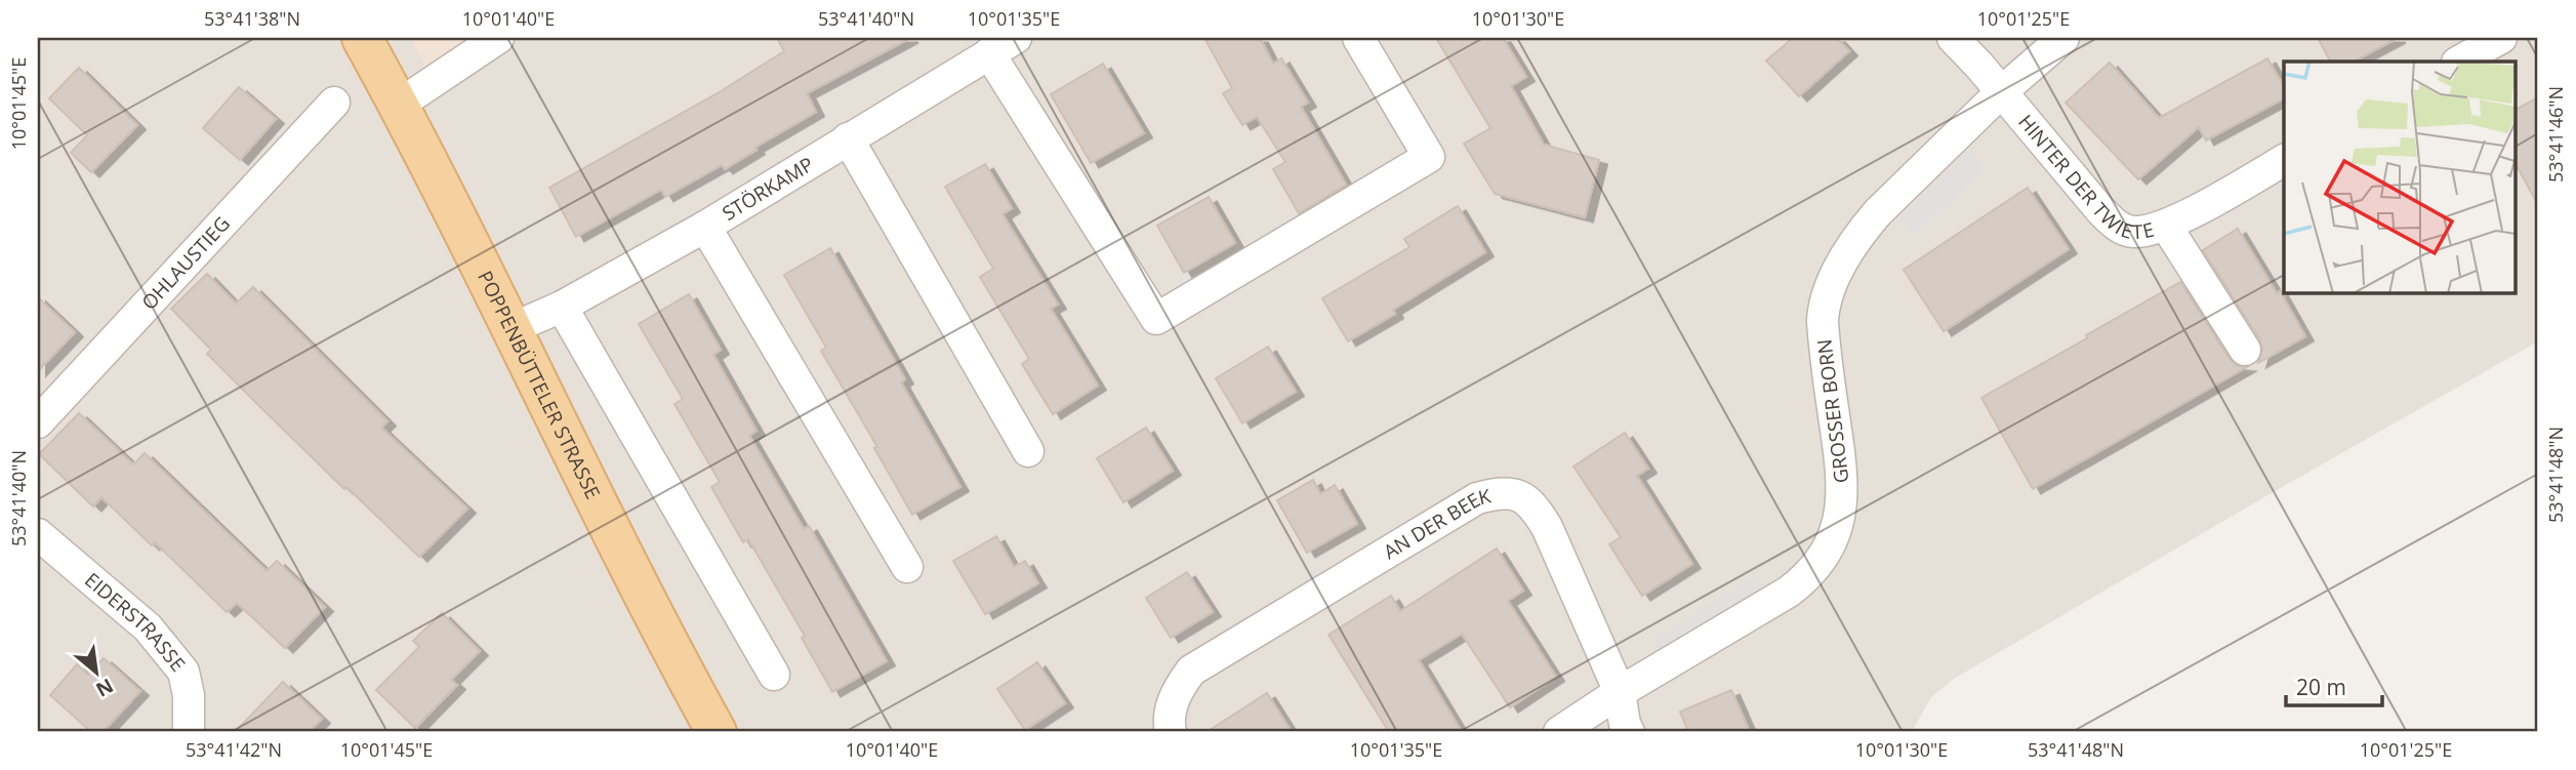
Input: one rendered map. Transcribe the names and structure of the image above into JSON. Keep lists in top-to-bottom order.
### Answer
{
  "streets": {
    "main road": ["POPPENBÜTTELER STRASSE"],
    "street": [
      "HINTER DER TWIETE",
      "STÖRKAMP",
      "OHLAUSTIEG",
      "GROSSER BORN",
      "AN DER BEEK",
      "EIDERSTRASSE"
    ]
  },
  "crossings": [
    ["HINTER DER TWIETE", "GROSSER BORN"],
    ["STÖRKAMP", "POPPENBÜTTELER STRASSE"],
    ["GROSSER BORN", "AN DER BEEK"]
  ],
  "scale_bar": "20 m",
  "north": "bottom right",
  "coordinates": [
    "53°41'38\"N",
    "10°01'40\"E",
    "53°41'40\"N",
    "10°01'35\"E",
    "10°01'30\"E",
    "10°01'25\"E",
    "10°01'45\"E",
    "53°41'46\"N",
    "53°41'48\"N",
    "53°41'42\"N"
  ]
}
